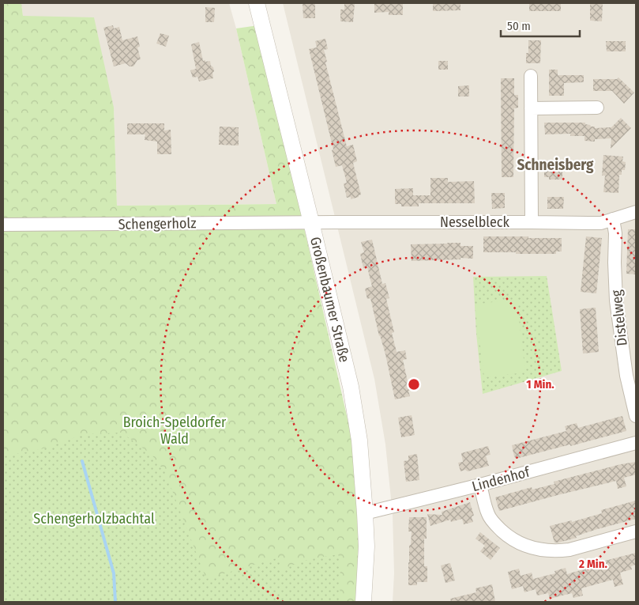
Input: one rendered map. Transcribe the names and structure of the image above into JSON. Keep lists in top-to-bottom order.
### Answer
{
  "streets": {
    "street": [
      "Nesselbleck",
      "Schengerholz",
      "Großenbaumer Straße",
      "Distelweg",
      "Lindenhof"
    ]
  },
  "crossings": [
    ["Nesselbleck", "Schengerholz"],
    ["Nesselbleck", "Großenbaumer Straße"],
    ["Nesselbleck", "Distelweg"],
    ["Schengerholz", "Großenbaumer Straße"],
    ["Großenbaumer Straße", "Lindenhof"]
  ],
  "districts": ["Schneisberg"],
  "parks": ["Broich-Speldorfer Wald", "Schengerholzbachtal"],
  "scale_bar": "50 m",
  "rings": ["1 Min.", "2 Min."]
}
